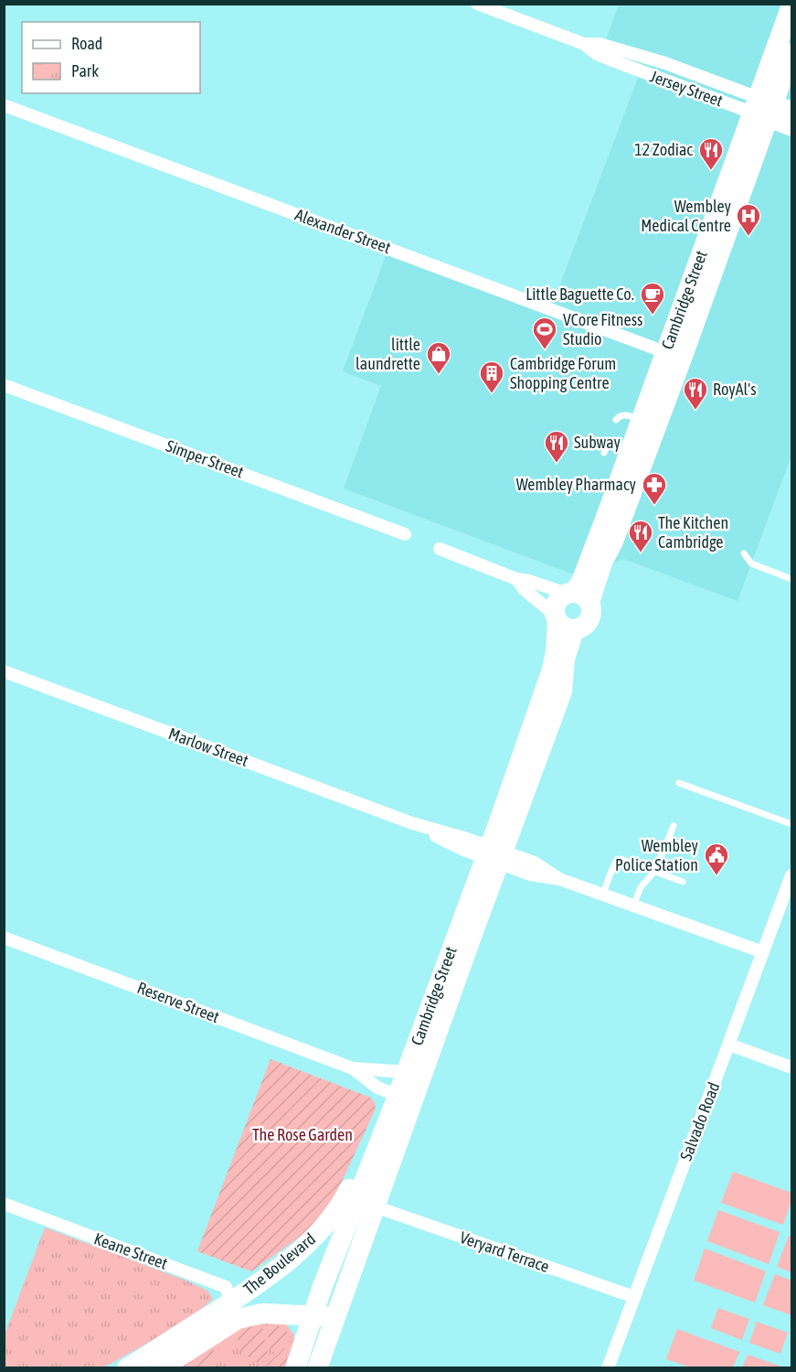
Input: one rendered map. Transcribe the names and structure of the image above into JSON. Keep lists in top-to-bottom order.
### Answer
{
  "streets": {
    "main road": ["Cambridge Street", "The Boulevard"],
    "street": [
      "Jersey Street",
      "Alexander Street",
      "Simper Street",
      "Marlow Street",
      "Reserve Street",
      "Salvado Road",
      "Keane Street",
      "Veryard Terrace"
    ]
  },
  "crossings": [
    ["Jersey Street", "Cambridge Street"],
    ["Alexander Street", "Cambridge Street"],
    ["Cambridge Street", "Marlow Street"],
    ["Cambridge Street", "Reserve Street"],
    ["Cambridge Street", "Veryard Terrace"],
    ["Cambridge Street", "The Boulevard"],
    ["Marlow Street", "Salvado Road"],
    ["Salvado Road", "Veryard Terrace"],
    ["Keane Street", "The Boulevard"]
  ],
  "parks": ["The Rose Garden"],
  "places": {
    "restaurant": [
      "12 Zodiac",
      "RoyAl's",
      "Subway",
      "The Kitchen Cambridge"
    ],
    "hospital": ["Wembley Medical Centre"],
    "cafe": ["Little Baguette Co."],
    "sports": ["VCore Fitness Studio"],
    "shop": ["little laundrette"],
    "building": ["Cambridge Forum Shopping Centre"],
    "pharmacy": ["Wembley Pharmacy"],
    "public building": ["Wembley Police Station"]
  },
  "legend": ["Road", "Park"]
}
